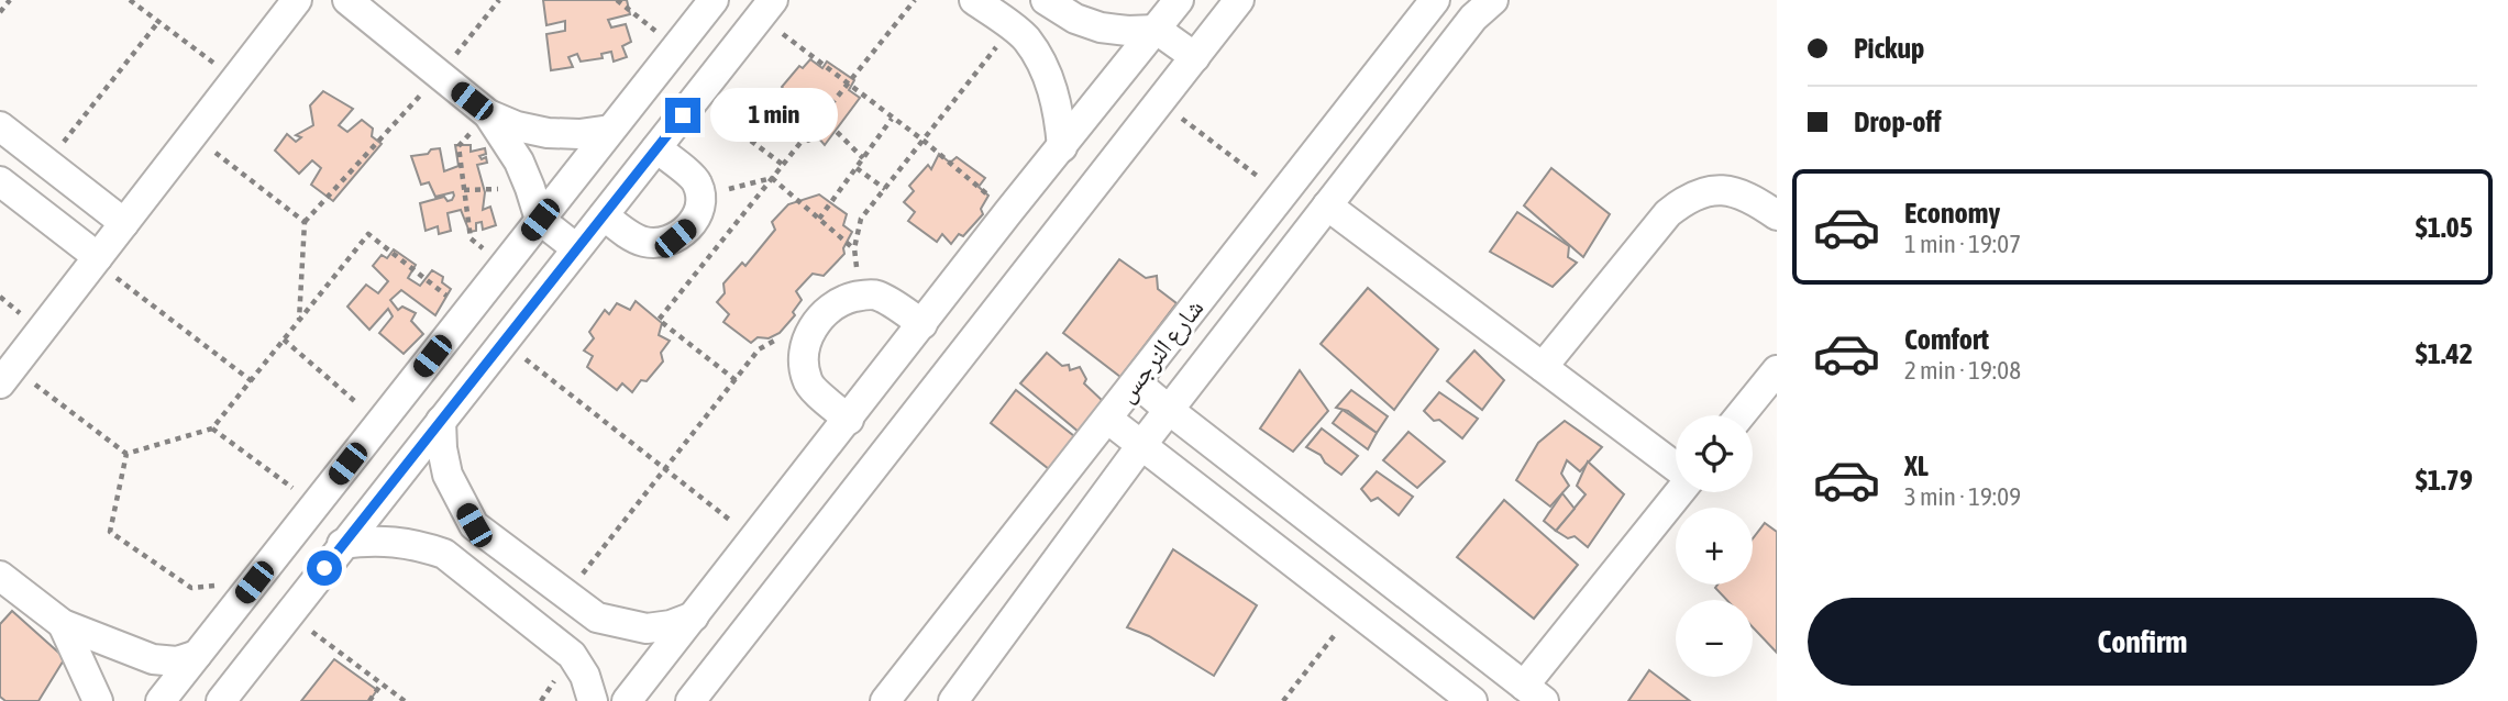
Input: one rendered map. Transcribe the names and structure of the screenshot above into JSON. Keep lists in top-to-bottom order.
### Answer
{
  "streets": {
    "street": ["شارع النرجس"]
  },
  "page": {
    "banner": ["Pickup", "Drop-off"],
    "bubble": "1 min",
    "list": [
      {
        "name": "Economy",
        "note": "1 min · 19:07",
        "value": "$1.05"
      },
      {
        "name": "Comfort",
        "note": "2 min · 19:08",
        "value": "$1.42"
      },
      {
        "name": "XL",
        "note": "3 min · 19:09",
        "value": "$1.79"
      }
    ],
    "map_buttons": ["+", "−"],
    "buttons": "Confirm"
  }
}
